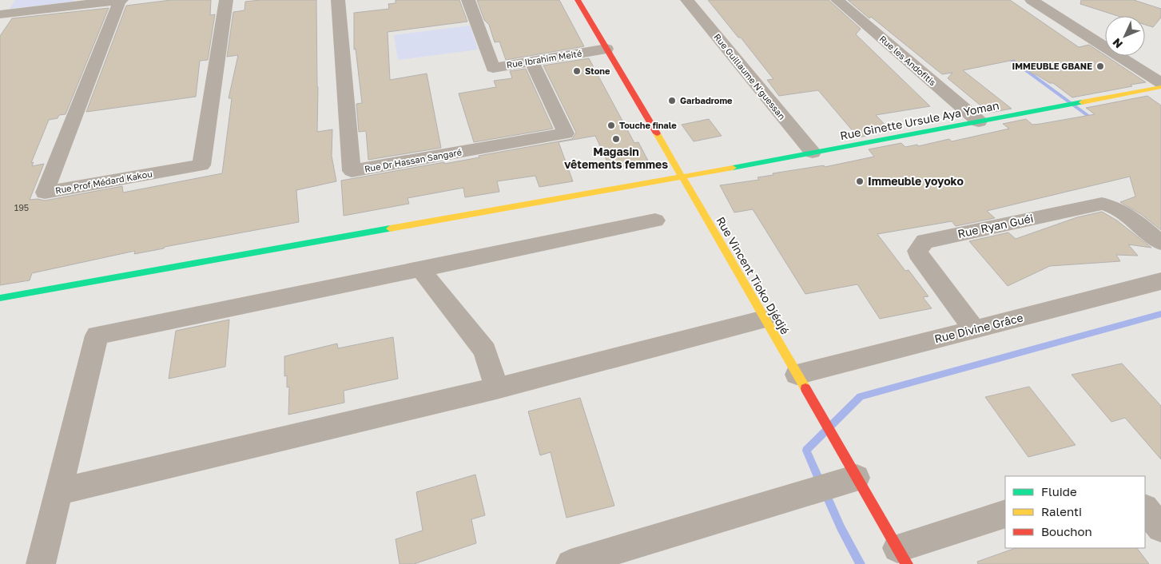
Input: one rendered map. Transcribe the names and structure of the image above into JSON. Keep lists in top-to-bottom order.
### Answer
{
  "streets": {
    "street": [
      "Rue Ibrahim Meité",
      "Rue les Andofitis",
      "Rue Guillaume N'guessan",
      "Rue Ginette Ursule Aya Yoman",
      "Rue Dr Hassan Sangaré",
      "Rue Prof Médard Kakou",
      "Rue Ryan Guéi",
      "Rue Vincent Tioko Djédjé",
      "Rue Divine Grâce"
    ]
  },
  "crossings": [
    ["Rue Ibrahim Meité", "Rue Dr Hassan Sangaré"],
    ["Rue Ibrahim Meité", "Rue Vincent Tioko Djédjé"],
    ["Rue les Andofitis", "Rue Ginette Ursule Aya Yoman"],
    ["Rue Guillaume N'guessan", "Rue Ginette Ursule Aya Yoman"],
    ["Rue Ginette Ursule Aya Yoman", "Rue Vincent Tioko Djédjé"],
    ["Rue Ryan Guéi", "Rue Divine Grâce"],
    ["Rue Vincent Tioko Djédjé", "Rue Divine Grâce"]
  ],
  "places": [
    "IMMEUBLE GBANE",
    "Stone",
    "Garbadrome",
    "Touche finale",
    "Magasin vêtements femmes",
    "Immeuble yoyoko"
  ],
  "house_numbers": ["195"],
  "legend": ["Fluide", "Ralenti", "Bouchon"],
  "north": "bottom left"
}
